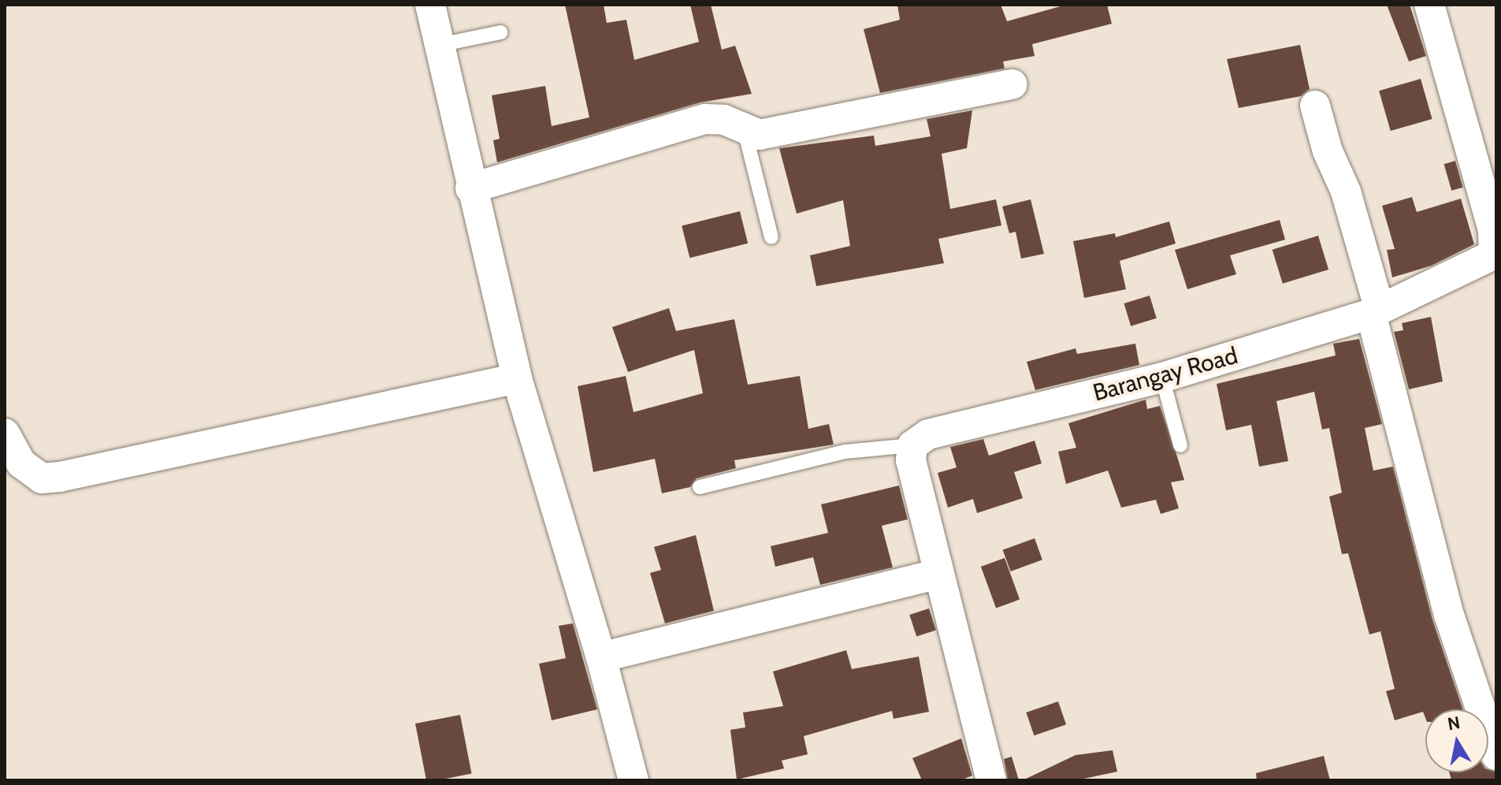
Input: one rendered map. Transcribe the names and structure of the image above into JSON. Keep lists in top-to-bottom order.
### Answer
{
  "streets": {
    "street": ["Barangay Road"]
  },
  "north": "top"
}
